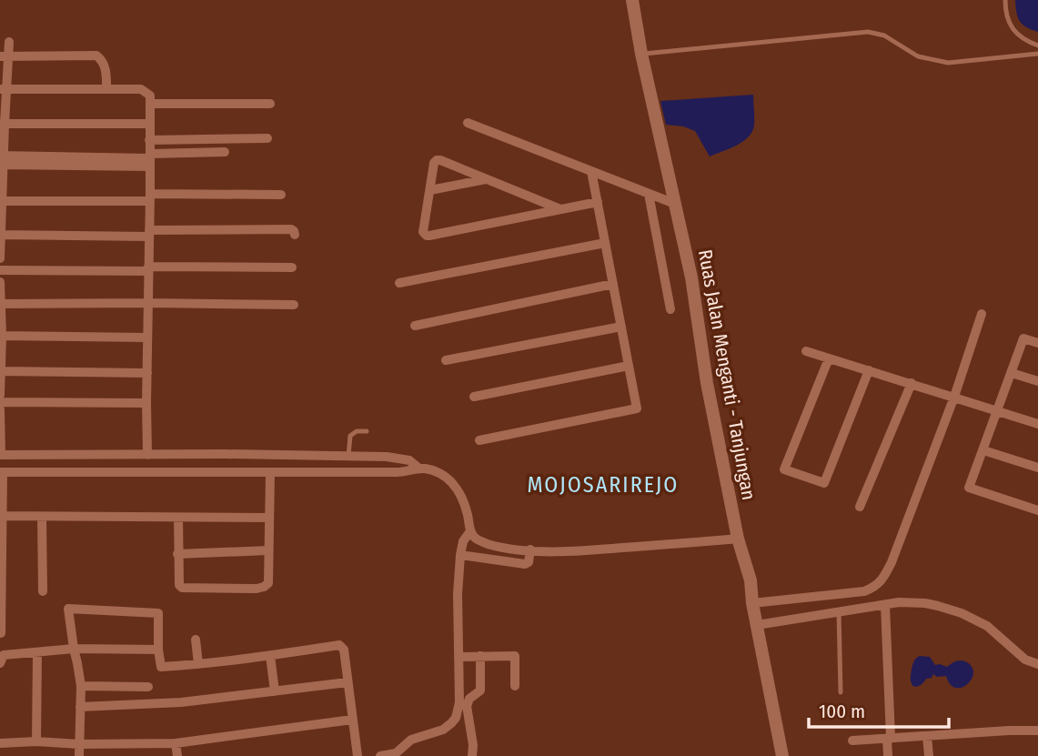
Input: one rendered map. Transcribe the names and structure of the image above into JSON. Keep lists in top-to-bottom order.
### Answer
{
  "streets": {
    "main road": ["Ruas Jalan Menganti - Tanjungan"]
  },
  "districts": ["MOJOSARIREJO"],
  "scale_bar": "100 m"
}
